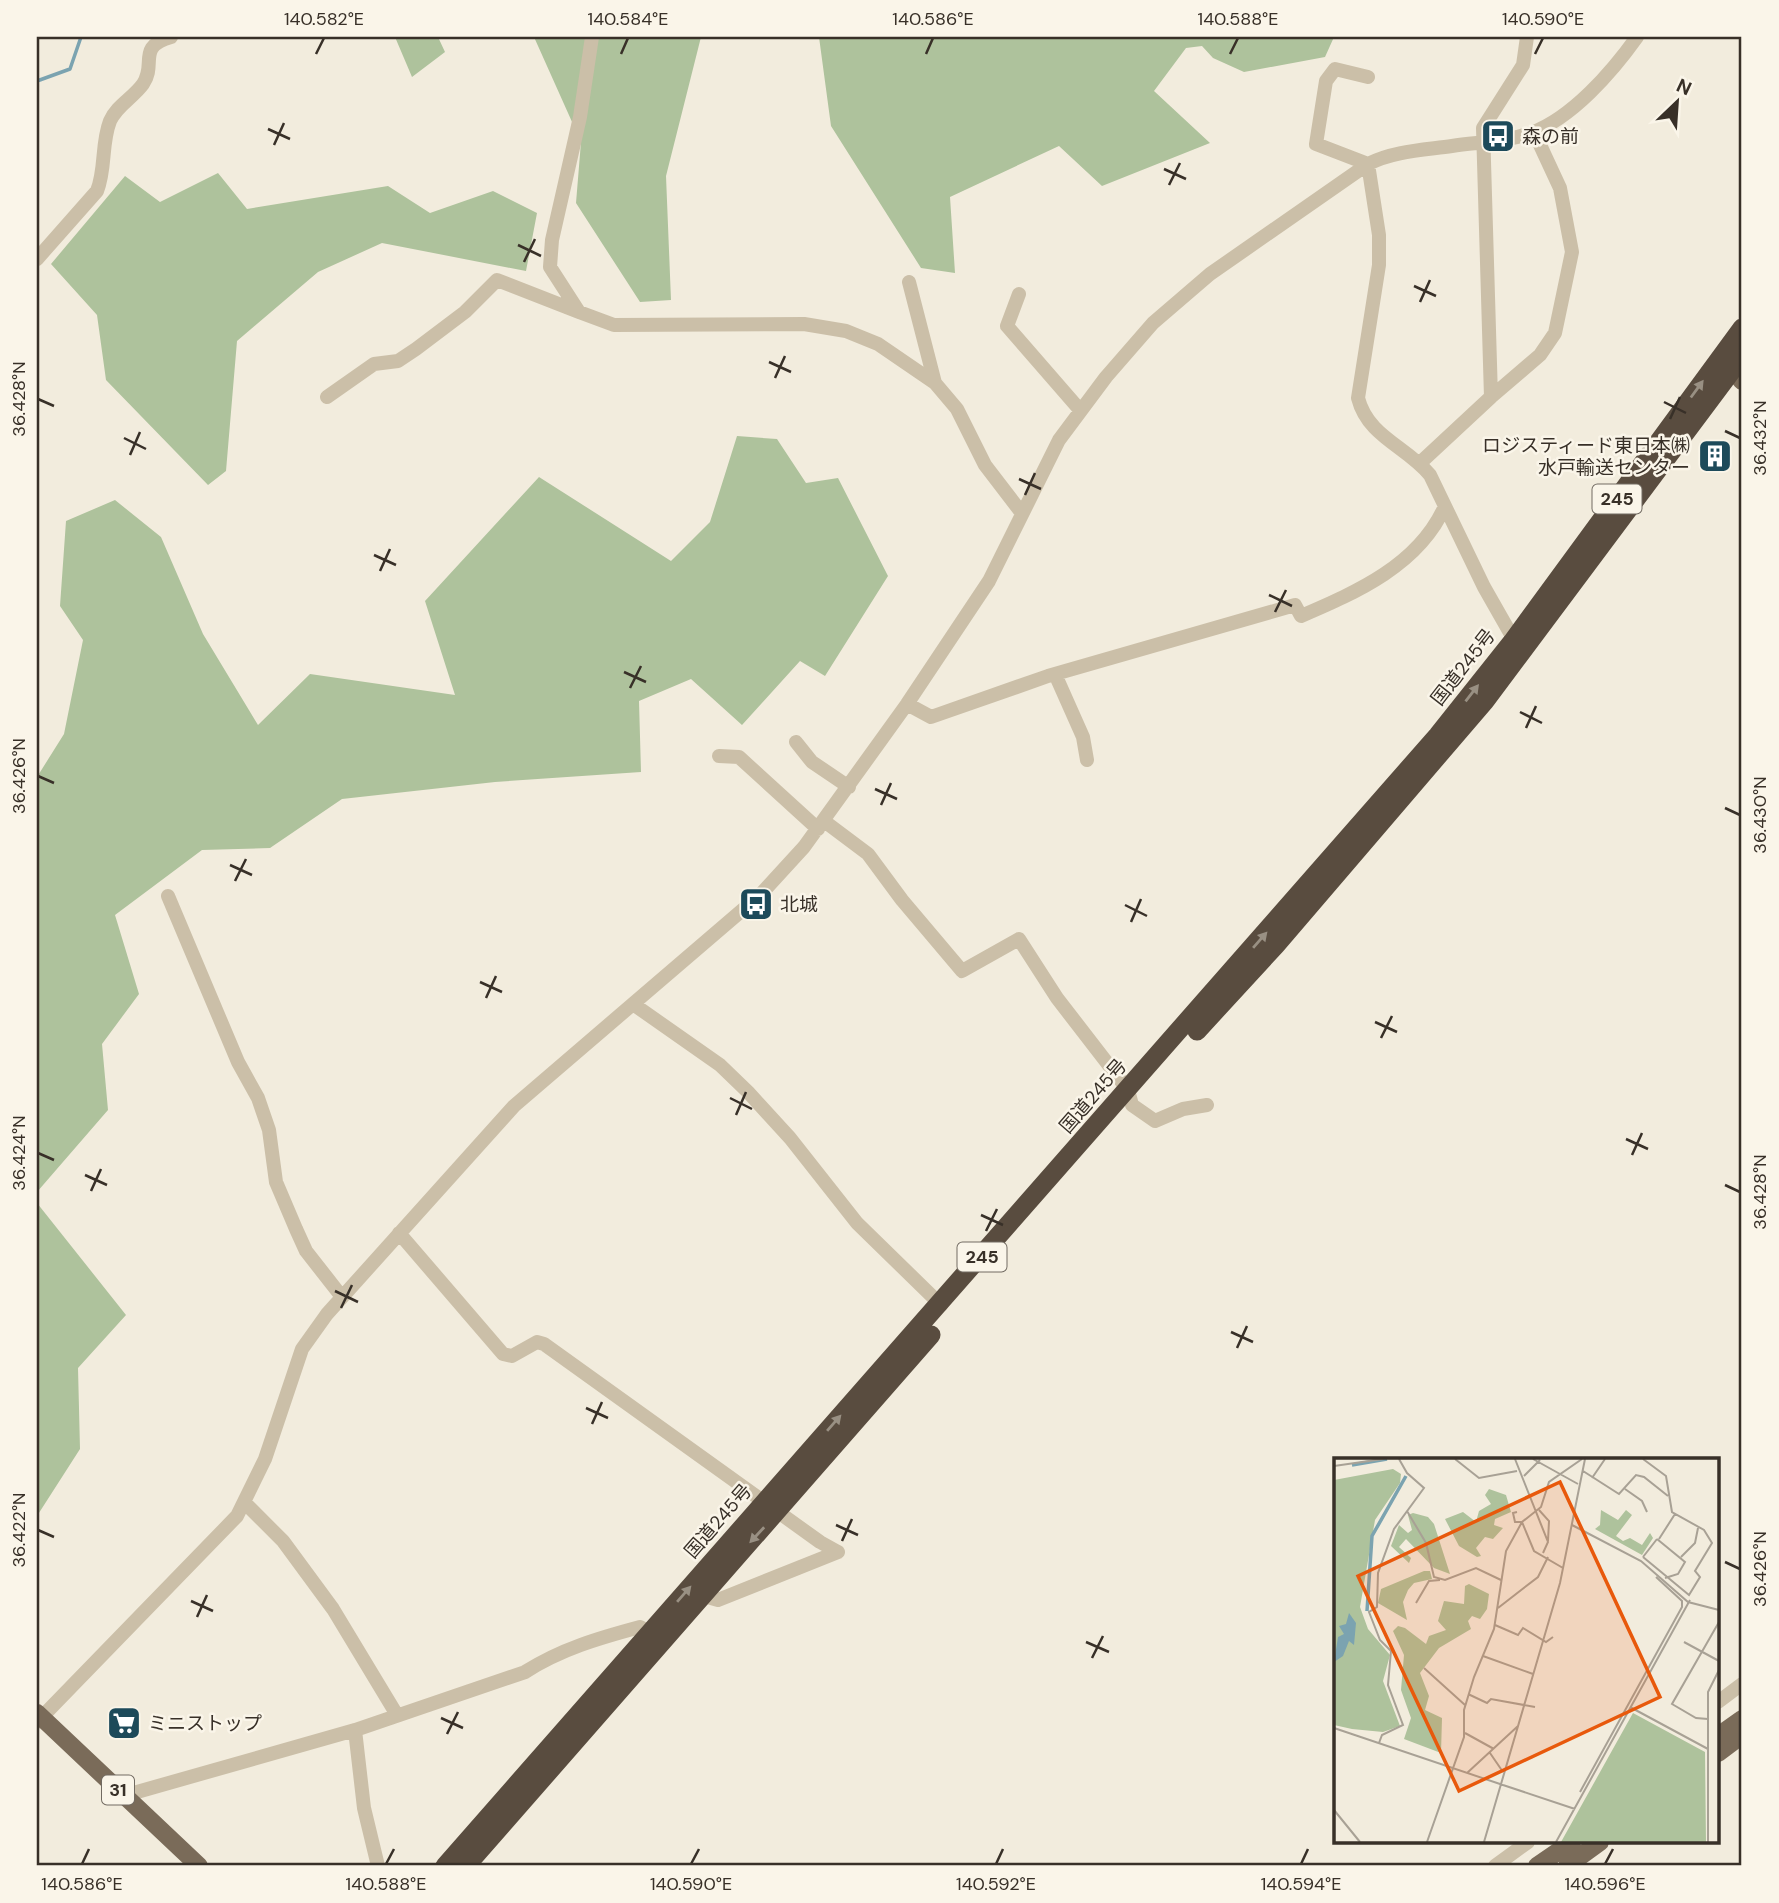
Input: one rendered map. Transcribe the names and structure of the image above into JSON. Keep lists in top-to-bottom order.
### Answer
{
  "streets": {
    "highway": ["245", "国道245号"],
    "main road": ["31"]
  },
  "places": {
    "bus stop": ["森の前", "北城"],
    "building": ["ロジスティード東日本㈱ 水戸輸送センター"],
    "supermarket": ["ミニストップ"]
  },
  "north": "top right",
  "coordinates": [
    "140.582°E",
    "140.584°E",
    "140.586°E",
    "140.588°E",
    "140.590°E",
    "36.428°N",
    "36.432°N",
    "36.426°N",
    "36.430°N",
    "36.424°N",
    "36.422°N",
    "140.592°E",
    "140.594°E",
    "140.596°E"
  ]
}
